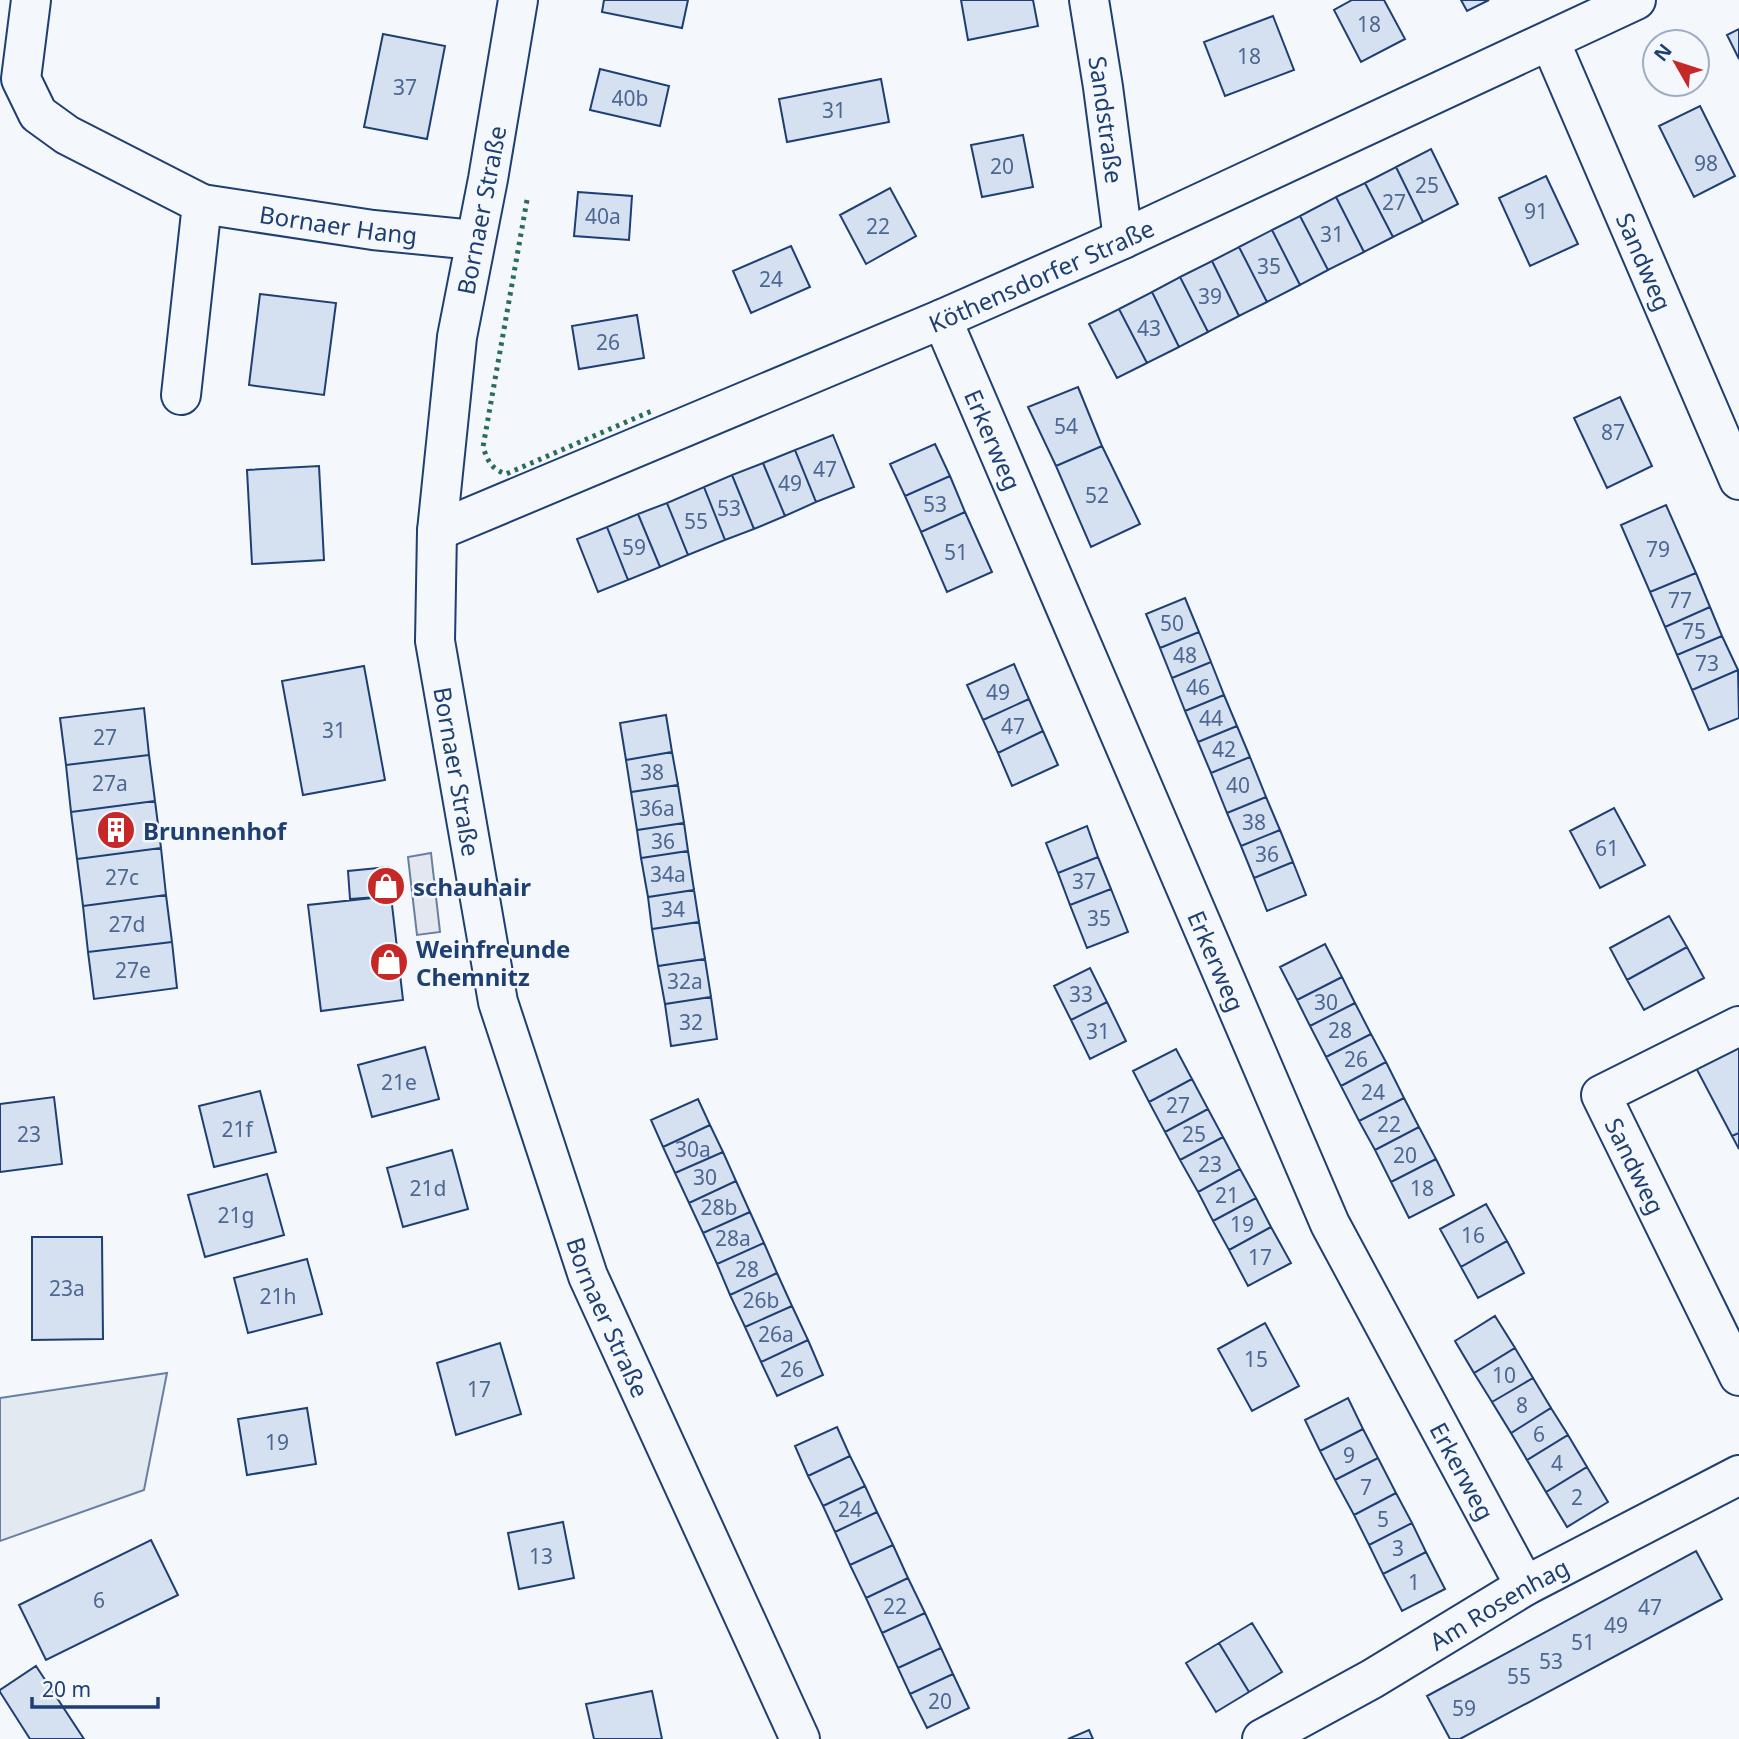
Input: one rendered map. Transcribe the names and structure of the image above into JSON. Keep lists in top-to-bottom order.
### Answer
{
  "streets": {
    "street": [
      "Sandstraße",
      "Bornaer Straße",
      "Bornaer Hang",
      "Sandweg",
      "Köthensdorfer Straße",
      "Erkerweg",
      "Am Rosenhag"
    ]
  },
  "crossings": [
    ["Sandstraße", "Köthensdorfer Straße"],
    ["Bornaer Straße", "Bornaer Hang"],
    ["Bornaer Straße", "Köthensdorfer Straße"],
    ["Sandweg", "Köthensdorfer Straße"],
    ["Köthensdorfer Straße", "Erkerweg"],
    ["Erkerweg", "Am Rosenhag"]
  ],
  "places": {
    "building": ["Brunnenhof"],
    "shop": ["schauhair", "Weinfreunde Chemnitz"]
  },
  "house_numbers": [
    "18",
    "18",
    "37",
    "40b",
    "31",
    "98",
    "20",
    "25",
    "27",
    "91",
    "40a",
    "22",
    "31",
    "35",
    "24",
    "39",
    "43",
    "26",
    "54",
    "87",
    "47",
    "49",
    "52",
    "53",
    "53",
    "55",
    "59",
    "79",
    "51",
    "77",
    "50",
    "75",
    "48",
    "73",
    "46",
    "49",
    "44",
    "47",
    "31",
    "27",
    "42",
    "38",
    "27a",
    "40",
    "36a",
    "38",
    "36",
    "61",
    "36",
    "34a",
    "27c",
    "37",
    "34",
    "35",
    "27d",
    "27e",
    "32a",
    "33",
    "30",
    "32",
    "28",
    "31",
    "26",
    "21e",
    "24",
    "27",
    "22",
    "21f",
    "23",
    "25",
    "30a",
    "20",
    "23",
    "30",
    "21d",
    "18",
    "21",
    "28b",
    "21g",
    "19",
    "16",
    "28a",
    "17",
    "28",
    "23a",
    "21h",
    "26b",
    "26a",
    "15",
    "26",
    "10",
    "17",
    "8",
    "6",
    "19",
    "9",
    "4",
    "7",
    "2",
    "24",
    "5",
    "3",
    "13",
    "1",
    "6",
    "22",
    "47",
    "49",
    "51",
    "53",
    "55",
    "20",
    "59"
  ],
  "scale_bar": "20 m",
  "north": "top left"
}
